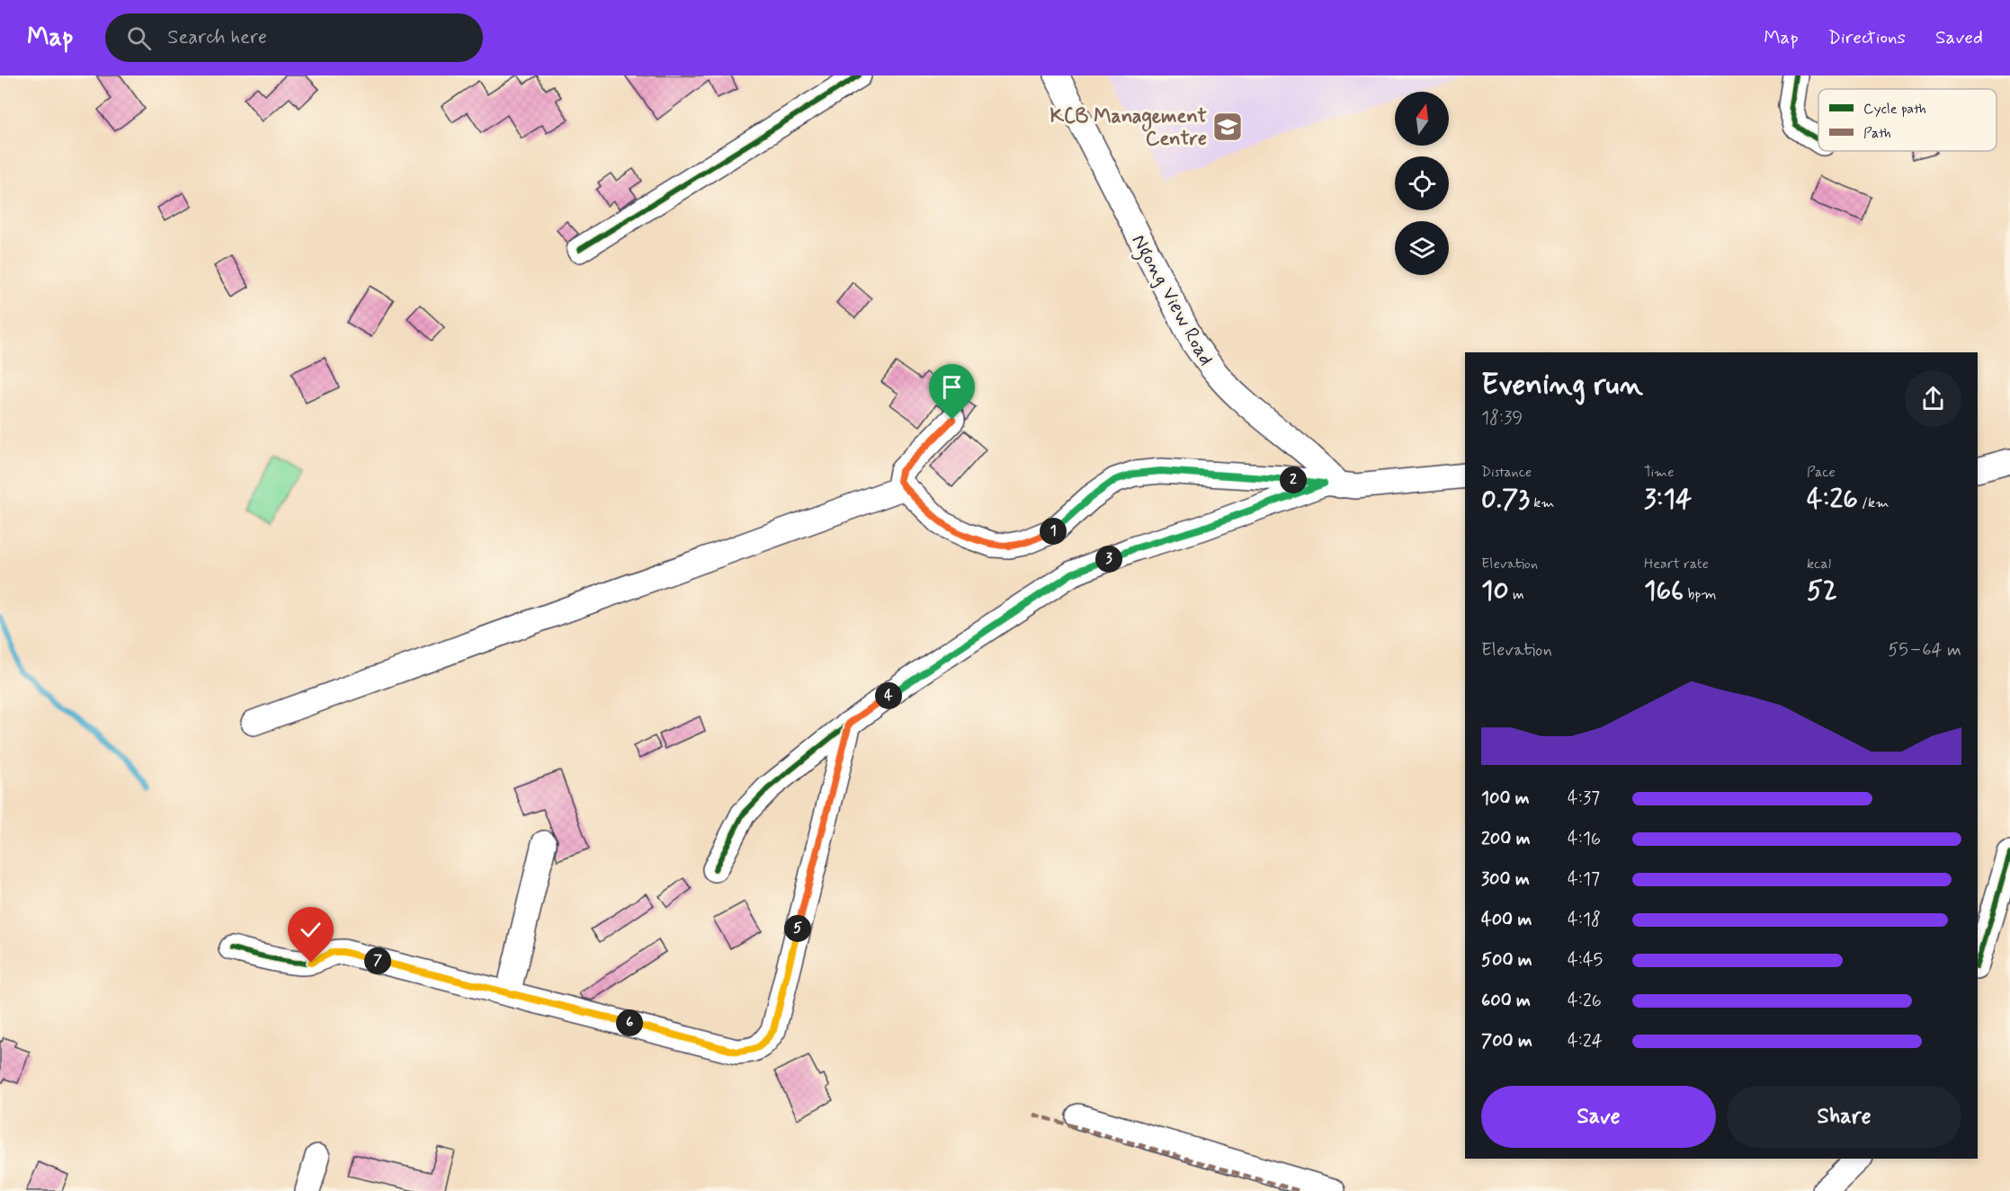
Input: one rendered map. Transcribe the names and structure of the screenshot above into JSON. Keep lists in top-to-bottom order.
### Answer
{
  "streets": {
    "street": ["Ngong View Road"]
  },
  "places": {
    "school or university": ["KCB Management Centre"]
  },
  "legend": ["Cycle path", "Path"],
  "north": "top",
  "page": {
    "header": "Map",
    "search": "Search here",
    "nav": ["Map", "Directions", "Saved"],
    "heading": ["Evening run", "18:39"],
    "stats": [
      ["Distance", "0.73 km"],
      ["Time", "3:14"],
      ["Pace", "4:26 /km"],
      ["Elevation", "10 m"],
      ["Heart rate", "166 bpm"],
      ["kcal", "52"]
    ],
    "pins": [
      "2",
      "1",
      "3",
      "4",
      "5",
      "7",
      "6"
    ],
    "chart": ["Elevation", "55–64 m"],
    "list": [
      {
        "name": "100 m",
        "note": "4:37"
      },
      {
        "name": "200 m",
        "note": "4:16"
      },
      {
        "name": "300 m",
        "note": "4:17"
      },
      {
        "name": "400 m",
        "note": "4:18"
      },
      {
        "name": "500 m",
        "note": "4:45"
      },
      {
        "name": "600 m",
        "note": "4:26"
      },
      {
        "name": "700 m",
        "note": "4:24"
      }
    ],
    "buttons": ["Save", "Share"]
  }
}
